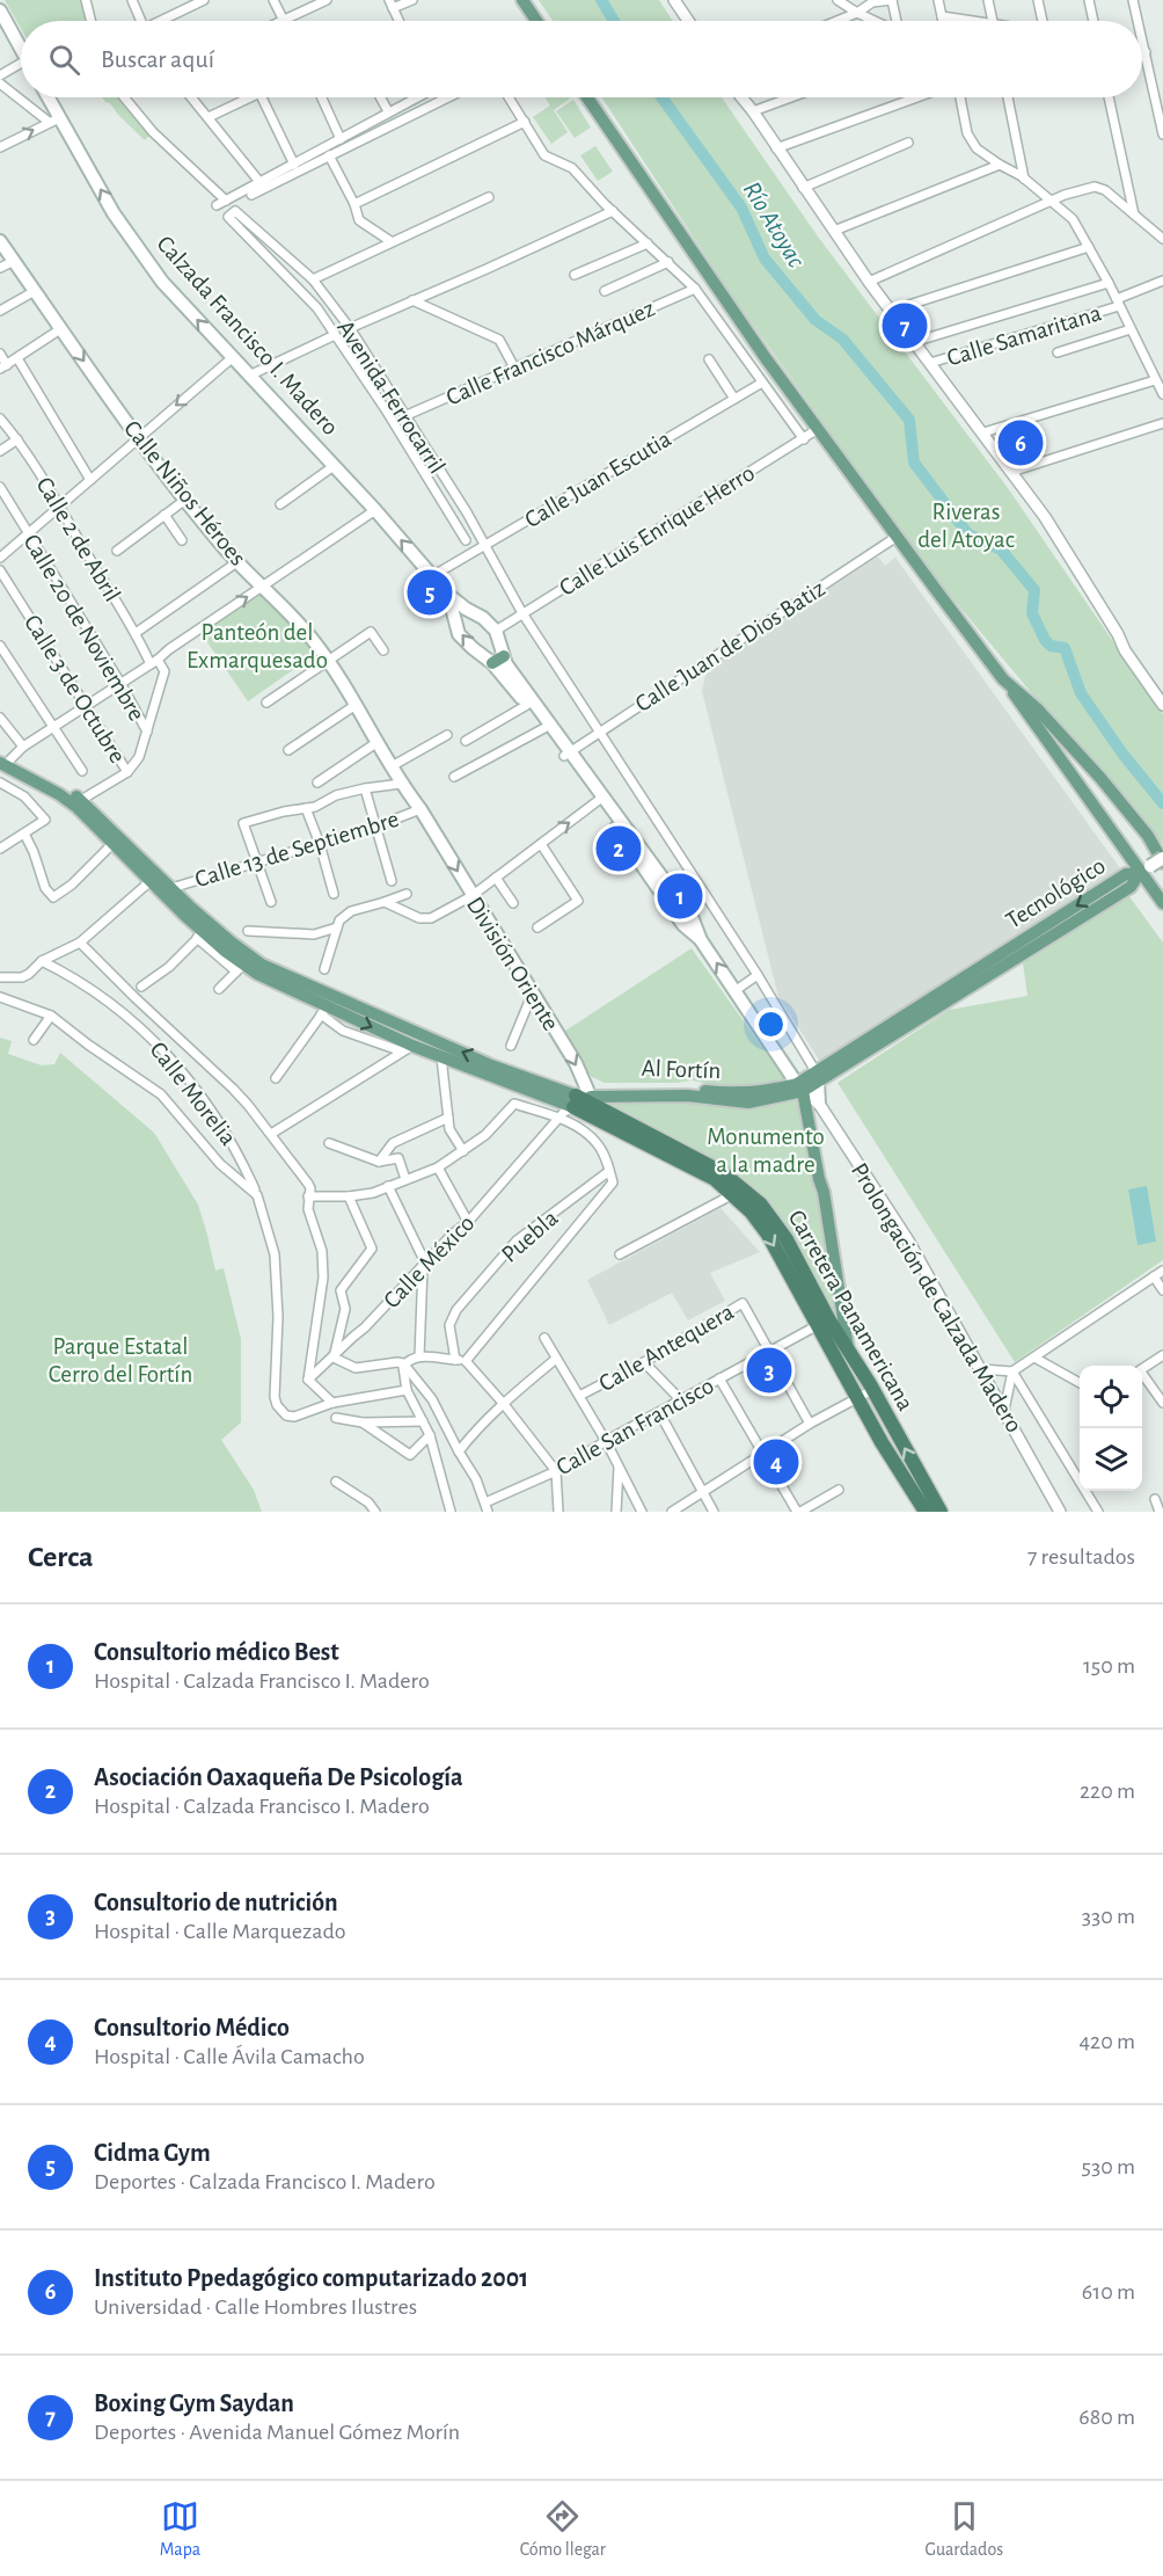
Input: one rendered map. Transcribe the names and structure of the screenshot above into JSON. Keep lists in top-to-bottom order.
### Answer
{
  "streets": {
    "highway": ["Carretera Panamericana"],
    "main road": [
      "Calzada Francisco I. Madero",
      "Calle Niños Héroes",
      "Tecnológico",
      "División Oriente",
      "Al Fortín"
    ],
    "street": [
      "Calle Samaritana",
      "Calle Francisco Márquez",
      "Avenida Ferrocarril",
      "Calle Juan Escutia",
      "Calle Luis Enrique Herro",
      "Calle 2 de Abril",
      "Calle 20 de Noviembre",
      "Calle Juan de Dios Batiz",
      "Calle 3 de Octubre",
      "Calle 13 de Septiembre",
      "Calle Morelia",
      "Puebla",
      "Calle México",
      "Prolongación de Calzada Madero",
      "Calle Antequera",
      "Calle San Francisco"
    ]
  },
  "crossings": [
    ["Calzada Francisco I. Madero", "Calle Juan Escutia"],
    ["Calzada Francisco I. Madero", "Calle Luis Enrique Herro"],
    ["Calzada Francisco I. Madero", "Calle Juan de Dios Batiz"],
    ["Calzada Francisco I. Madero", "Tecnológico"],
    ["Calzada Francisco I. Madero", "Al Fortín"],
    ["Calzada Francisco I. Madero", "Prolongación de Calzada Madero"],
    ["Calzada Francisco I. Madero", "Carretera Panamericana"],
    ["Calle Francisco Márquez", "Avenida Ferrocarril"],
    ["Avenida Ferrocarril", "Calle Juan Escutia"],
    ["Avenida Ferrocarril", "Calle Luis Enrique Herro"],
    ["Avenida Ferrocarril", "Calle Juan de Dios Batiz"],
    ["Avenida Ferrocarril", "Tecnológico"],
    ["Calle Niños Héroes", "Calle 13 de Septiembre"],
    ["Calle Niños Héroes", "División Oriente"],
    ["Calle 13 de Septiembre", "División Oriente"],
    ["Tecnológico", "Al Fortín"],
    ["Tecnológico", "Prolongación de Calzada Madero"],
    ["División Oriente", "Al Fortín"],
    ["División Oriente", "Calle México"],
    ["División Oriente", "Carretera Panamericana"],
    ["Al Fortín", "Calle México"],
    ["Al Fortín", "Prolongación de Calzada Madero"],
    ["Al Fortín", "Carretera Panamericana"],
    ["Calle México", "Carretera Panamericana"],
    ["Carretera Panamericana", "Calle San Francisco"],
    ["Calle Antequera", "Calle San Francisco"]
  ],
  "one_way": ["Calzada Francisco I. Madero", "División Oriente"],
  "water": ["Río Atoyac"],
  "parks": [
    "Riveras del Atoyac",
    "Panteón del Exmarquesado",
    "Monumento a la madre",
    "Parque Estatal Cerro del Fortín"
  ],
  "page": {
    "search": "Buscar aquí",
    "pins": [
      "7",
      "6",
      "5",
      "2",
      "1",
      "3",
      "4"
    ],
    "heading": ["Cerca", "7 resultados"],
    "list": [
      {
        "mark": "1",
        "name": "Consultorio médico Best",
        "note": "Hospital · Calzada Francisco I. Madero",
        "value": "150 m"
      },
      {
        "mark": "2",
        "name": "Asociación Oaxaqueña De Psicología",
        "note": "Hospital · Calzada Francisco I. Madero",
        "value": "220 m"
      },
      {
        "mark": "3",
        "name": "Consultorio de nutrición",
        "note": "Hospital · Calle Marquezado",
        "value": "330 m"
      },
      {
        "mark": "4",
        "name": "Consultorio Médico",
        "note": "Hospital · Calle Ávila Camacho",
        "value": "420 m"
      },
      {
        "mark": "5",
        "name": "Cidma Gym",
        "note": "Deportes · Calzada Francisco I. Madero",
        "value": "530 m"
      },
      {
        "mark": "6",
        "name": "Instituto Ppedagógico computarizado 2001",
        "note": "Universidad · Calle Hombres Ilustres",
        "value": "610 m"
      },
      {
        "mark": "7",
        "name": "Boxing Gym Saydan",
        "note": "Deportes · Avenida Manuel Gómez Morín",
        "value": "680 m"
      }
    ],
    "nav": ["Mapa", "Cómo llegar", "Guardados"]
  }
}
